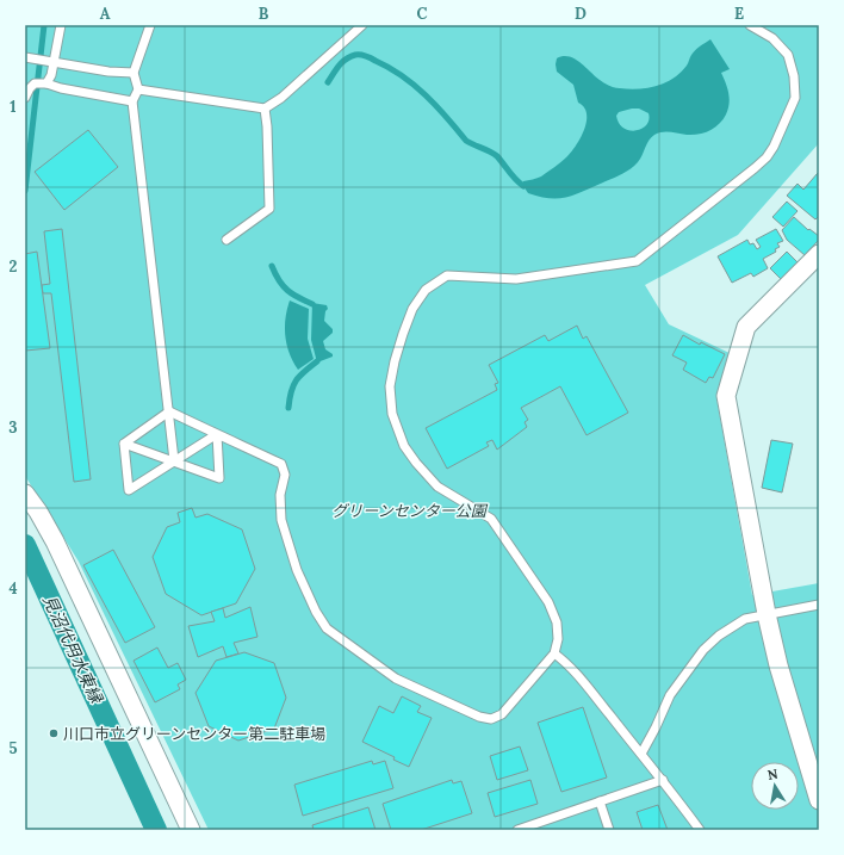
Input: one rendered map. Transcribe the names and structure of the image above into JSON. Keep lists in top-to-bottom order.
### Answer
{
  "water": ["見沼代用水東縁"],
  "parks": ["グリーンセンター公園"],
  "places": ["川口市立グリーンセンター第二駐車場"],
  "north": "top",
  "grid": {
    "columns": [
      "A",
      "B",
      "C",
      "D",
      "E"
    ],
    "rows": [
      "1",
      "2",
      "3",
      "4",
      "5"
    ]
  }
}
